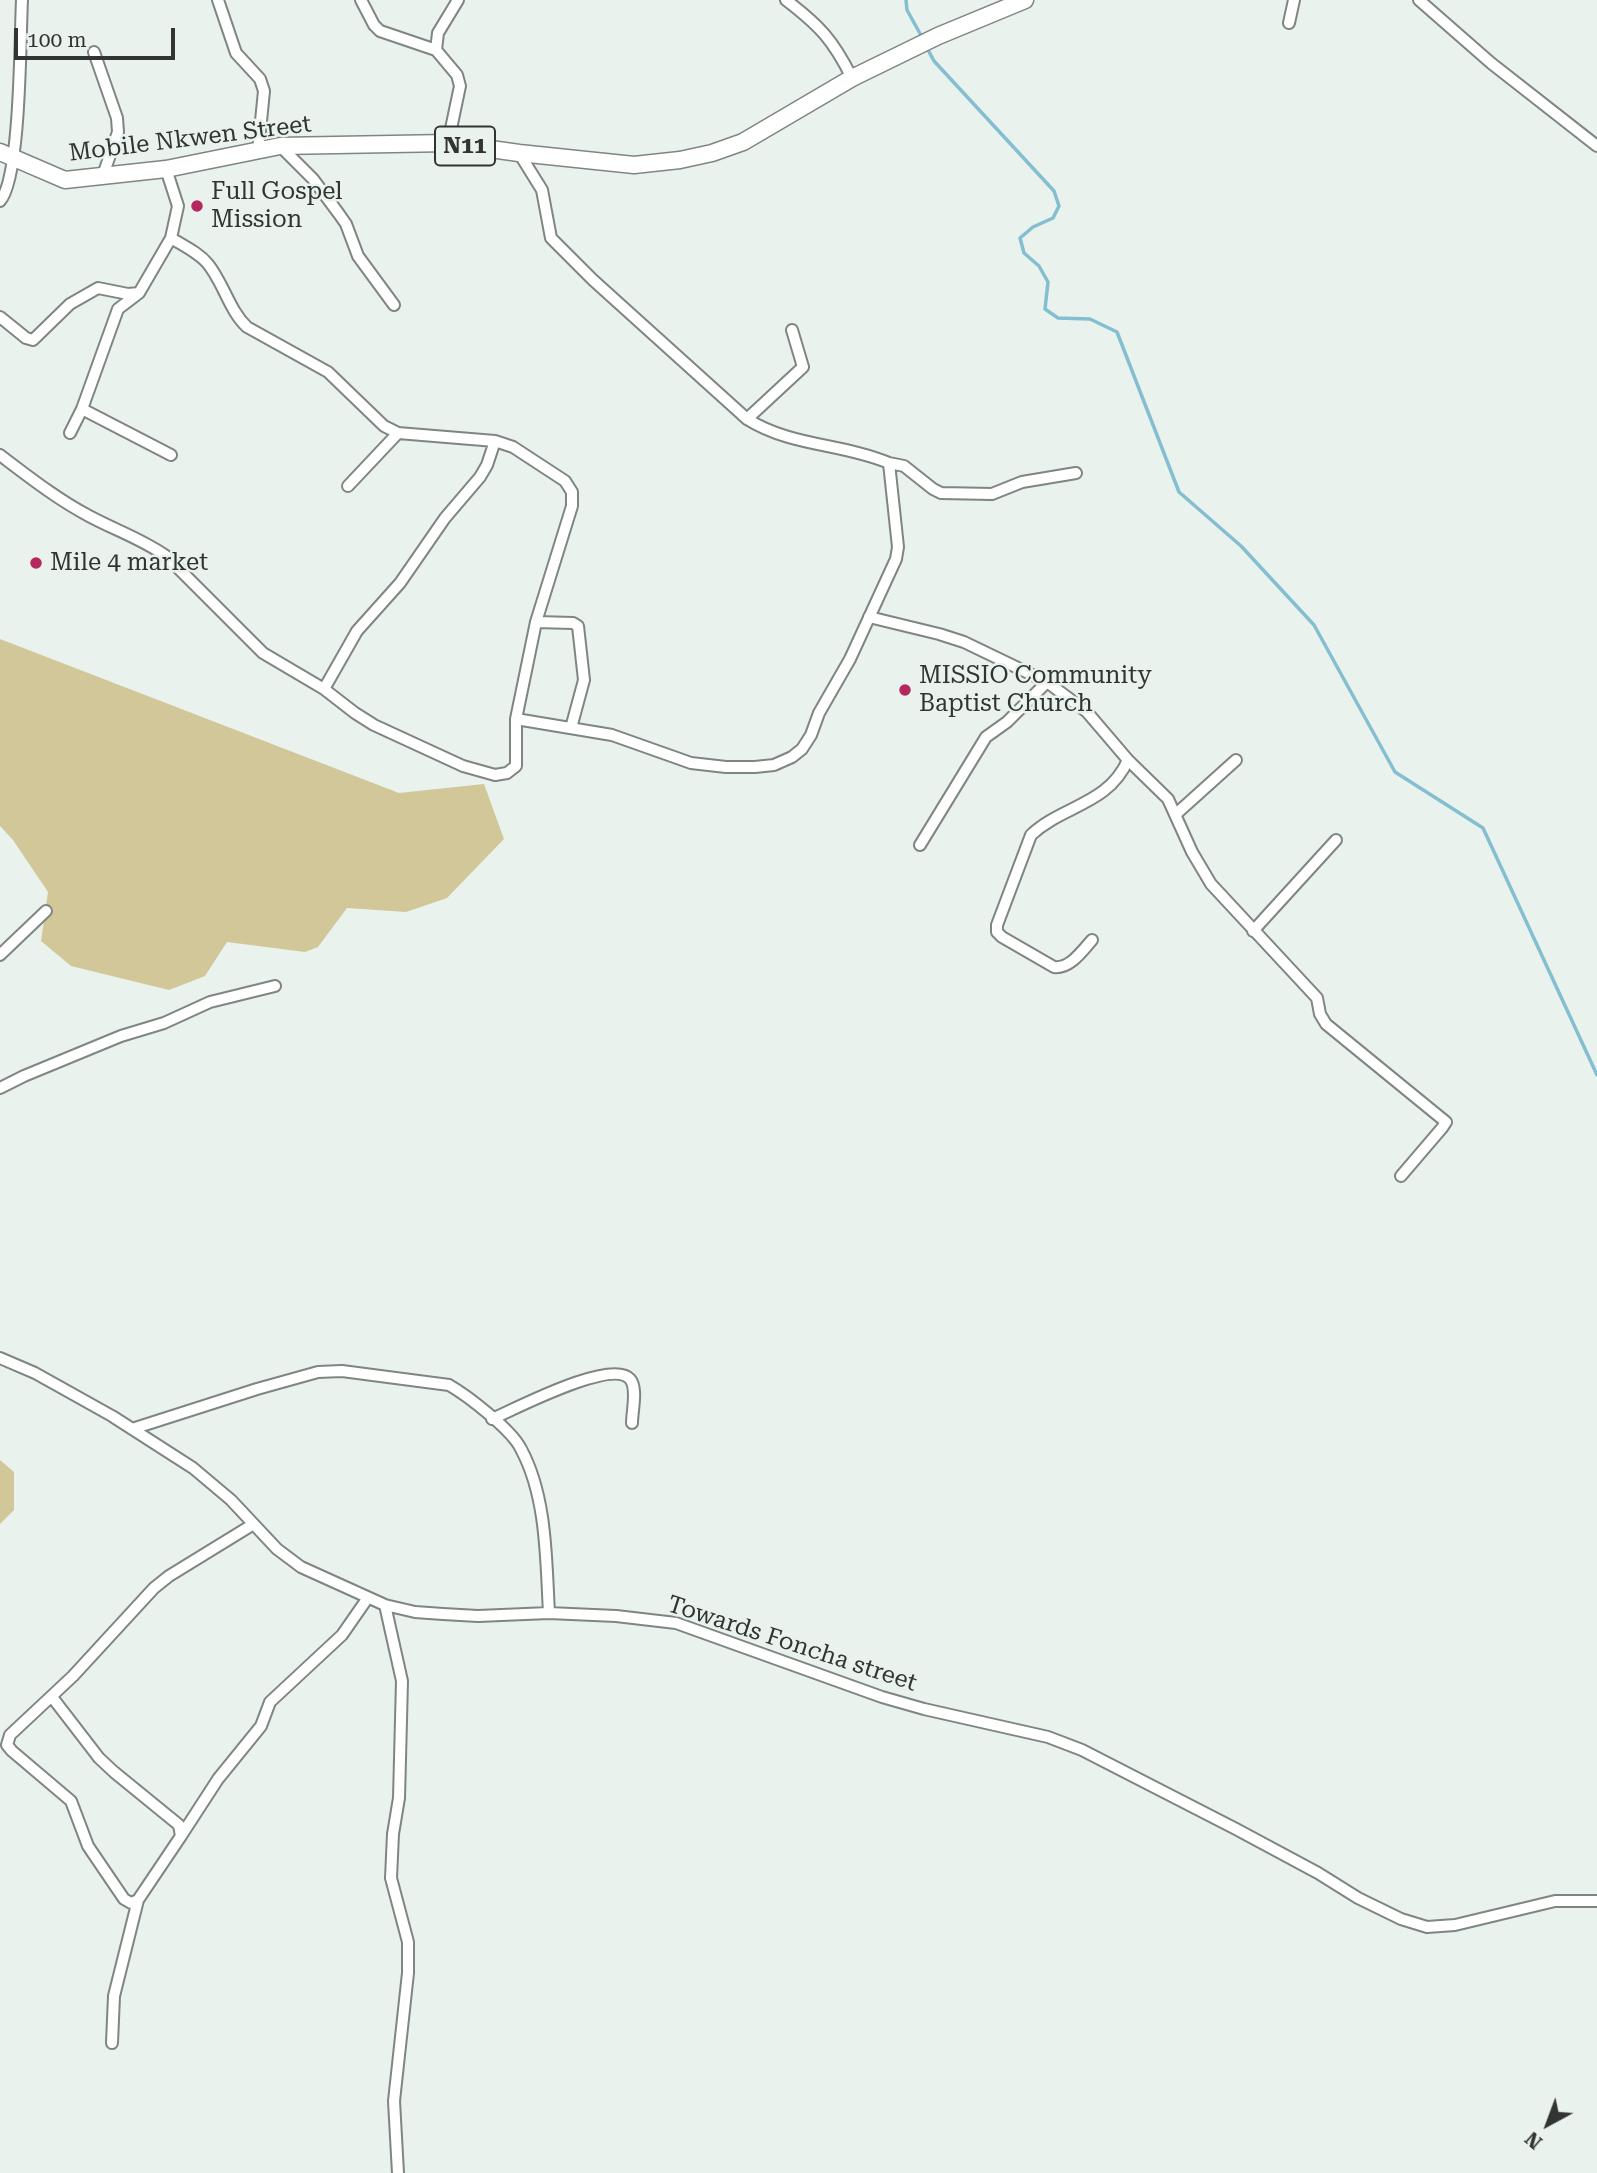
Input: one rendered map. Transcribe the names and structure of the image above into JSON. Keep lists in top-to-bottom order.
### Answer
{
  "streets": {
    "highway": ["Mobile Nkwen Street", "N11"],
    "street": ["Towards Foncha street"]
  },
  "places": ["Full Gospel Mission", "Mile 4 market", "MISSIO Community Baptist Church"],
  "scale_bar": "100 m",
  "north": "bottom left"
}
